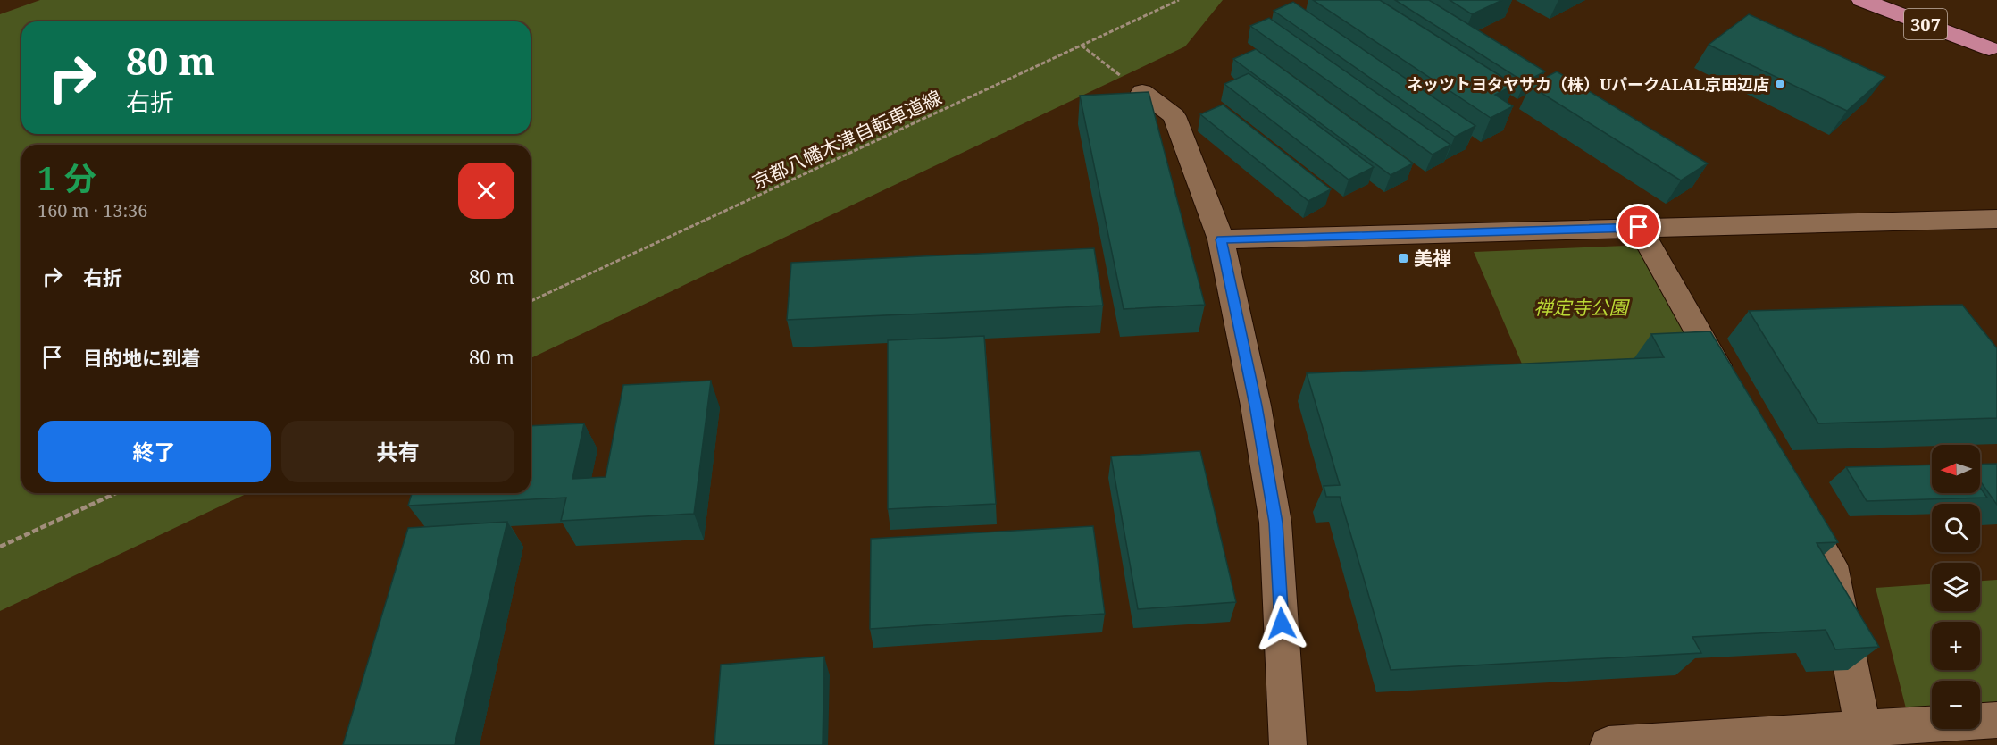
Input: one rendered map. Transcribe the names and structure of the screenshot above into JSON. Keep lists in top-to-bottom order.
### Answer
{
  "streets": {
    "highway": ["307"],
    "path": ["京都八幡木津自転車道線"]
  },
  "parks": ["禅定寺公園"],
  "places": {
    "other": ["ネッツトヨタヤサカ（株）UパークALAL京田辺店"],
    "transit": ["美禅"]
  },
  "north": "left",
  "page": {
    "turn": ["80 m", "右折"],
    "heading": ["1 分", "160 m · 13:36"],
    "list": [
      {
        "name": "右折",
        "value": "80 m"
      },
      {
        "name": "目的地に到着",
        "value": "80 m"
      }
    ],
    "buttons": ["終了", "共有"],
    "map_buttons": ["+", "−"]
  }
}
